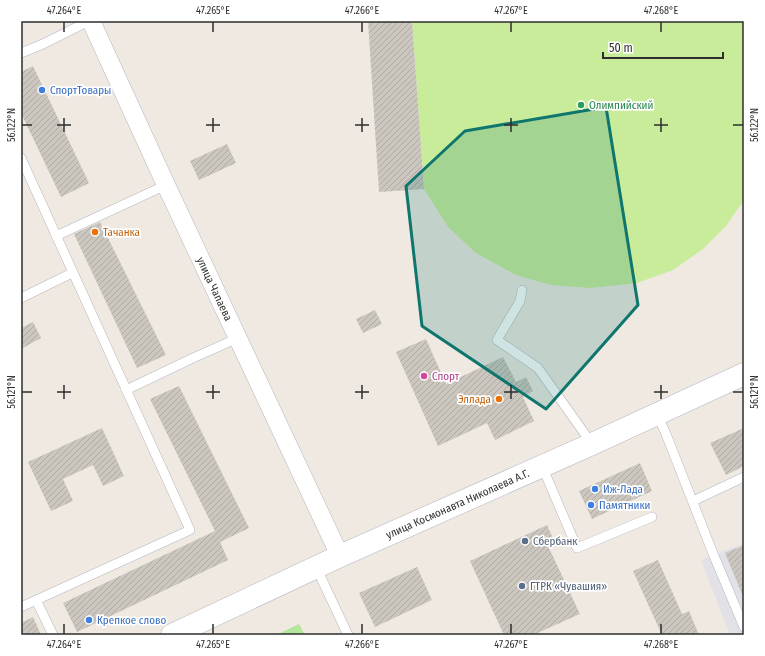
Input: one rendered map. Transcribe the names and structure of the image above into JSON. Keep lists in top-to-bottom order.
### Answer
{
  "streets": {
    "street": ["улица Чапаева", "улица Космонавта Николаева А.Г."]
  },
  "crossings": [
    ["улица Чапаева", "улица Космонавта Николаева А.Г."]
  ],
  "places": [
    "СпортТовары",
    "Олимпийский",
    "Тачанка",
    "Спорт",
    "Эллада",
    "Иж-Лада",
    "Памятники",
    "Сбербанк",
    "ГТРК «Чувашия»",
    "Крепкое слово"
  ],
  "scale_bar": "50 m",
  "coordinates": [
    "47.264°E",
    "47.265°E",
    "47.266°E",
    "47.267°E",
    "47.268°E",
    "56.122°N",
    "56.121°N"
  ]
}
